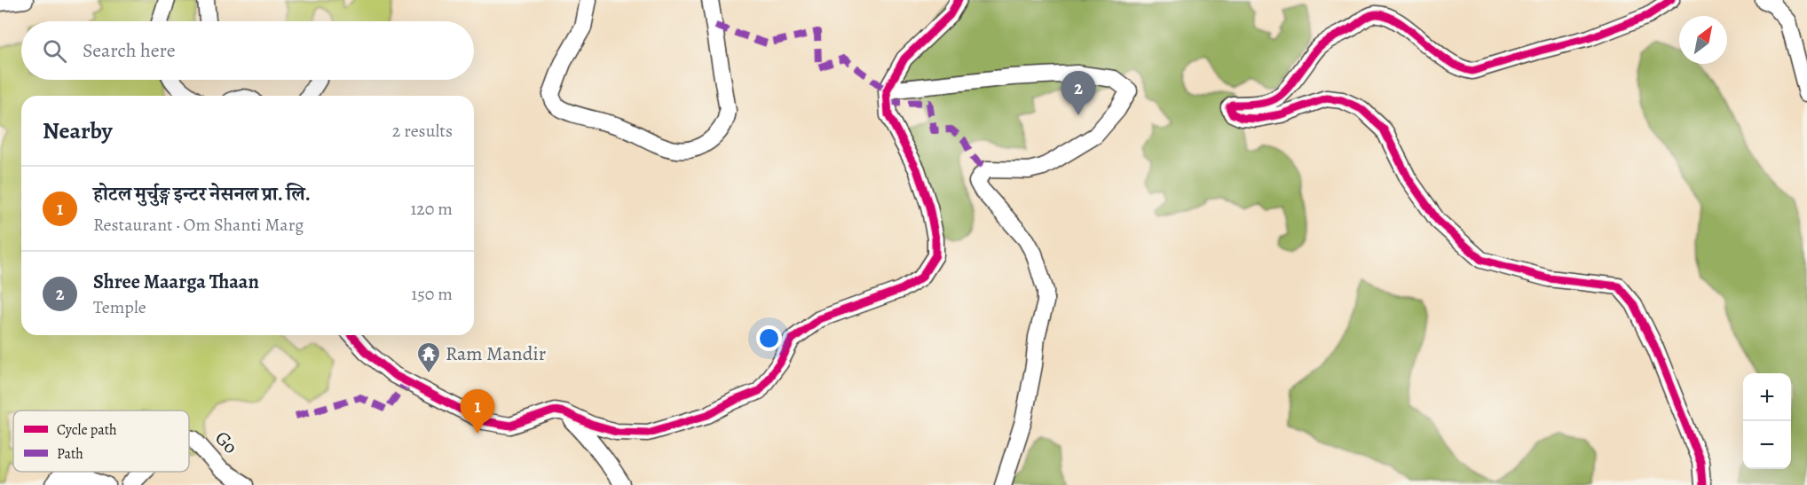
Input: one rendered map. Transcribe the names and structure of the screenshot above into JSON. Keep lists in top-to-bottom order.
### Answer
{
  "streets": {
    "street": ["Go"]
  },
  "places": {
    "temple": ["Ram Mandir"]
  },
  "legend": ["Cycle path", "Path"],
  "north": "top right",
  "page": {
    "search": "Search here",
    "pins": ["2", "1"],
    "heading": ["Nearby", "2 results"],
    "list": [
      {
        "mark": "1",
        "name": "होटल मुर्चुङ्ग इन्टर नेसनल प्रा. लि.",
        "note": "Restaurant · Om Shanti Marg",
        "value": "120 m"
      },
      {
        "mark": "2",
        "name": "Shree Maarga Thaan",
        "note": "Temple",
        "value": "150 m"
      }
    ],
    "map_buttons": ["+", "−"]
  }
}
